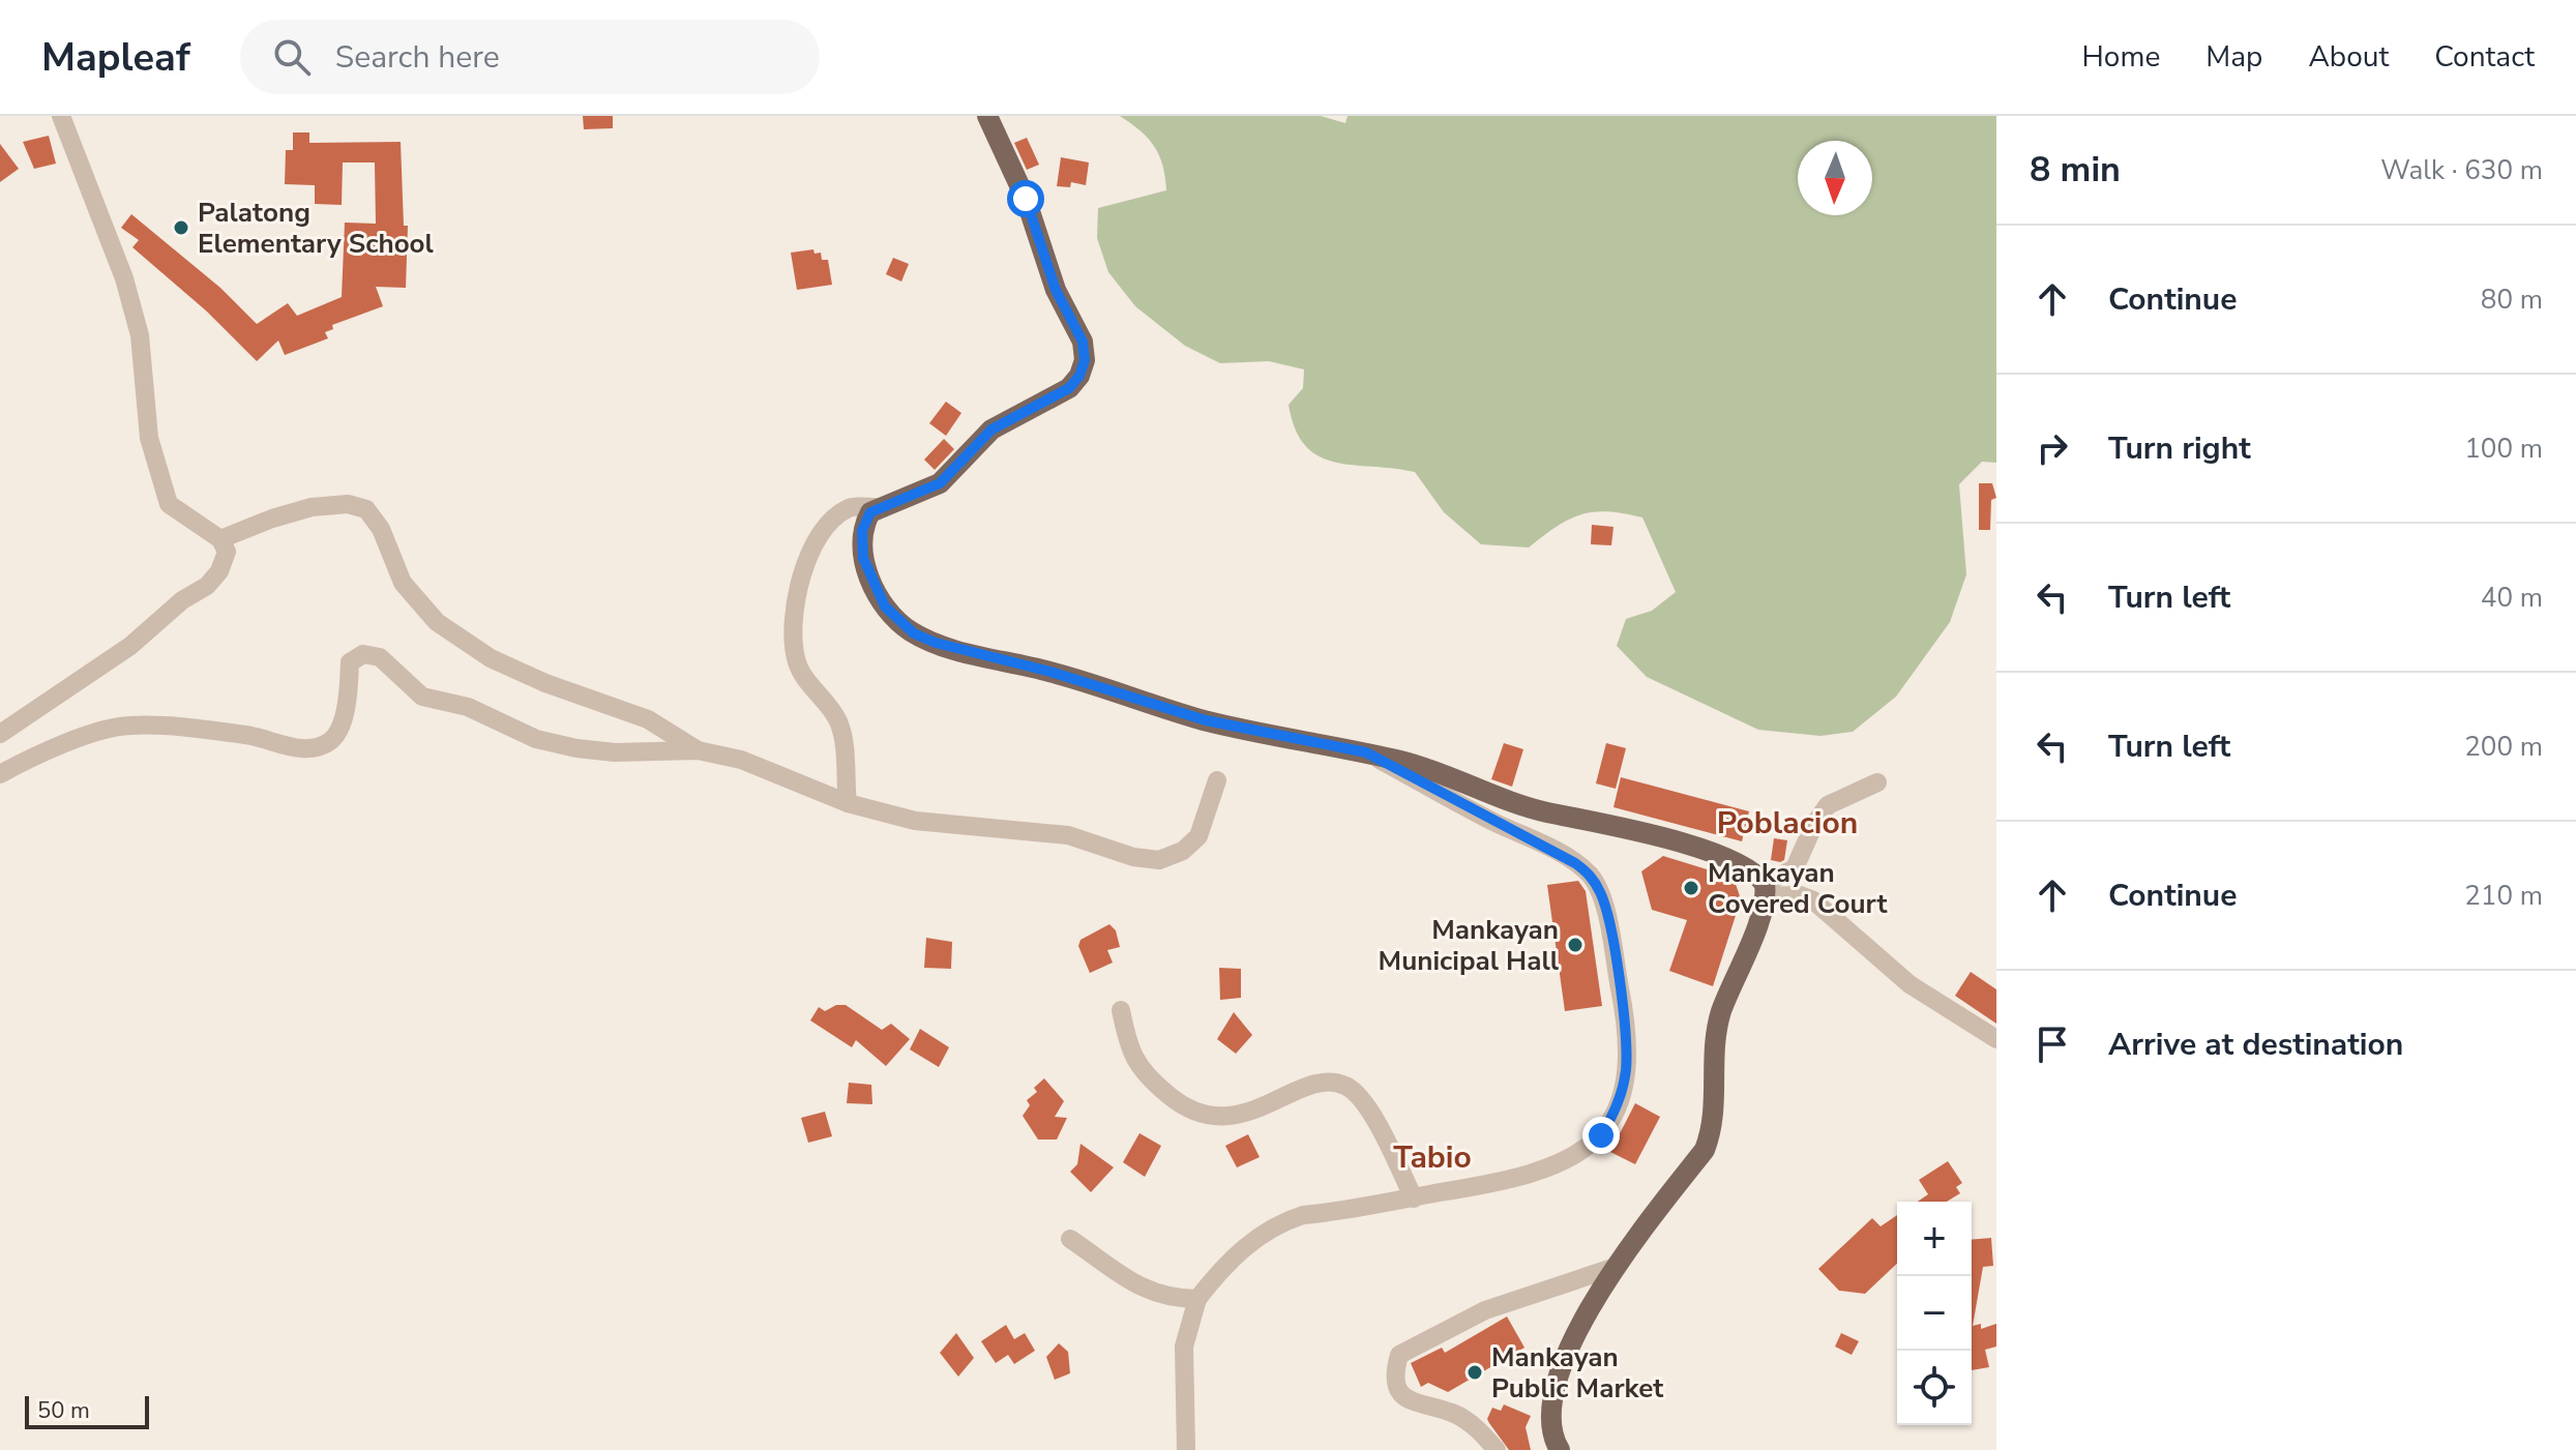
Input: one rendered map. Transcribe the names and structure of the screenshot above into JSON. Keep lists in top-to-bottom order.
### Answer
{
  "districts": ["Poblacion", "Tabio"],
  "places": [
    "Palatong Elementary School",
    "Mankayan Covered Court",
    "Mankayan Municipal Hall",
    "Mankayan Public Market"
  ],
  "scale_bar": "50 m",
  "north": "bottom",
  "page": {
    "header": "Mapleaf",
    "search": "Search here",
    "nav": [
      "Home",
      "Map",
      "About",
      "Contact"
    ],
    "heading": ["8 min", "Walk · 630 m"],
    "list": [
      ["Continue", "80 m"],
      ["Turn right", "100 m"],
      ["Turn left", "40 m"],
      ["Turn left", "200 m"],
      ["Continue", "210 m"],
      "Arrive at destination"
    ],
    "map_buttons": ["+", "−"],
    "scale": "50 m"
  }
}
